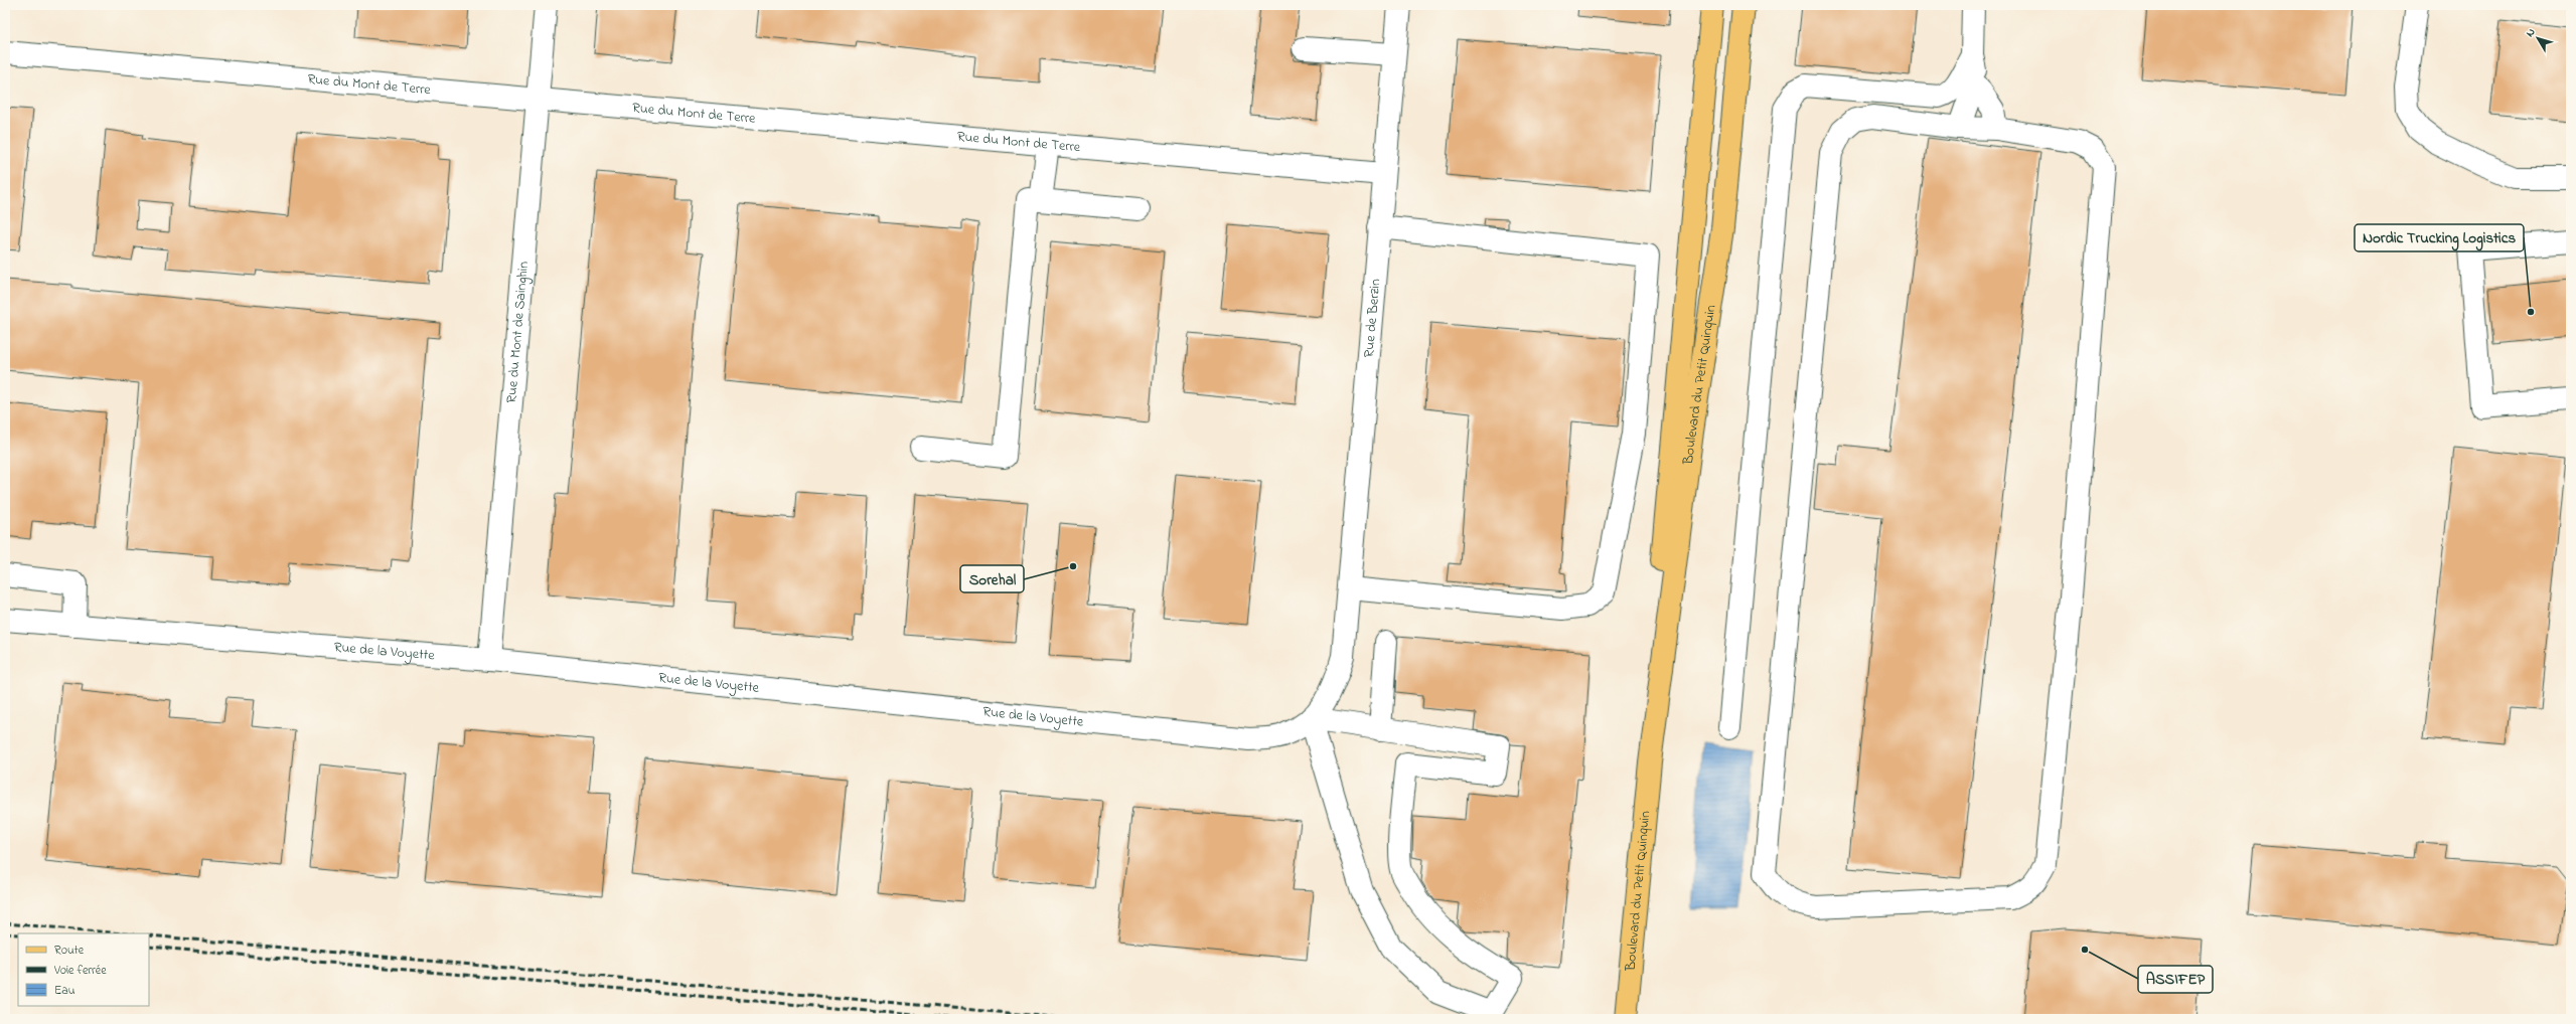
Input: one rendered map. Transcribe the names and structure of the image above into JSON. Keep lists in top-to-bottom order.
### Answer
{
  "streets": {
    "main road": ["Boulevard du Petit Quinquin"],
    "street": [
      "Rue du Mont de Terre",
      "Rue de Berzin",
      "Rue du Mont de Sainghin",
      "Rue de la Voyette"
    ]
  },
  "crossings": [
    ["Rue du Mont de Terre", "Rue de Berzin"],
    ["Rue du Mont de Terre", "Rue du Mont de Sainghin"],
    ["Rue de Berzin", "Rue de la Voyette"],
    ["Rue du Mont de Sainghin", "Rue de la Voyette"]
  ],
  "places": ["Nordic Trucking Logistics", "Sorehal", "ASSIFEP"],
  "legend": ["Route", "Voie ferrée", "Eau"],
  "north": "top left"
}
